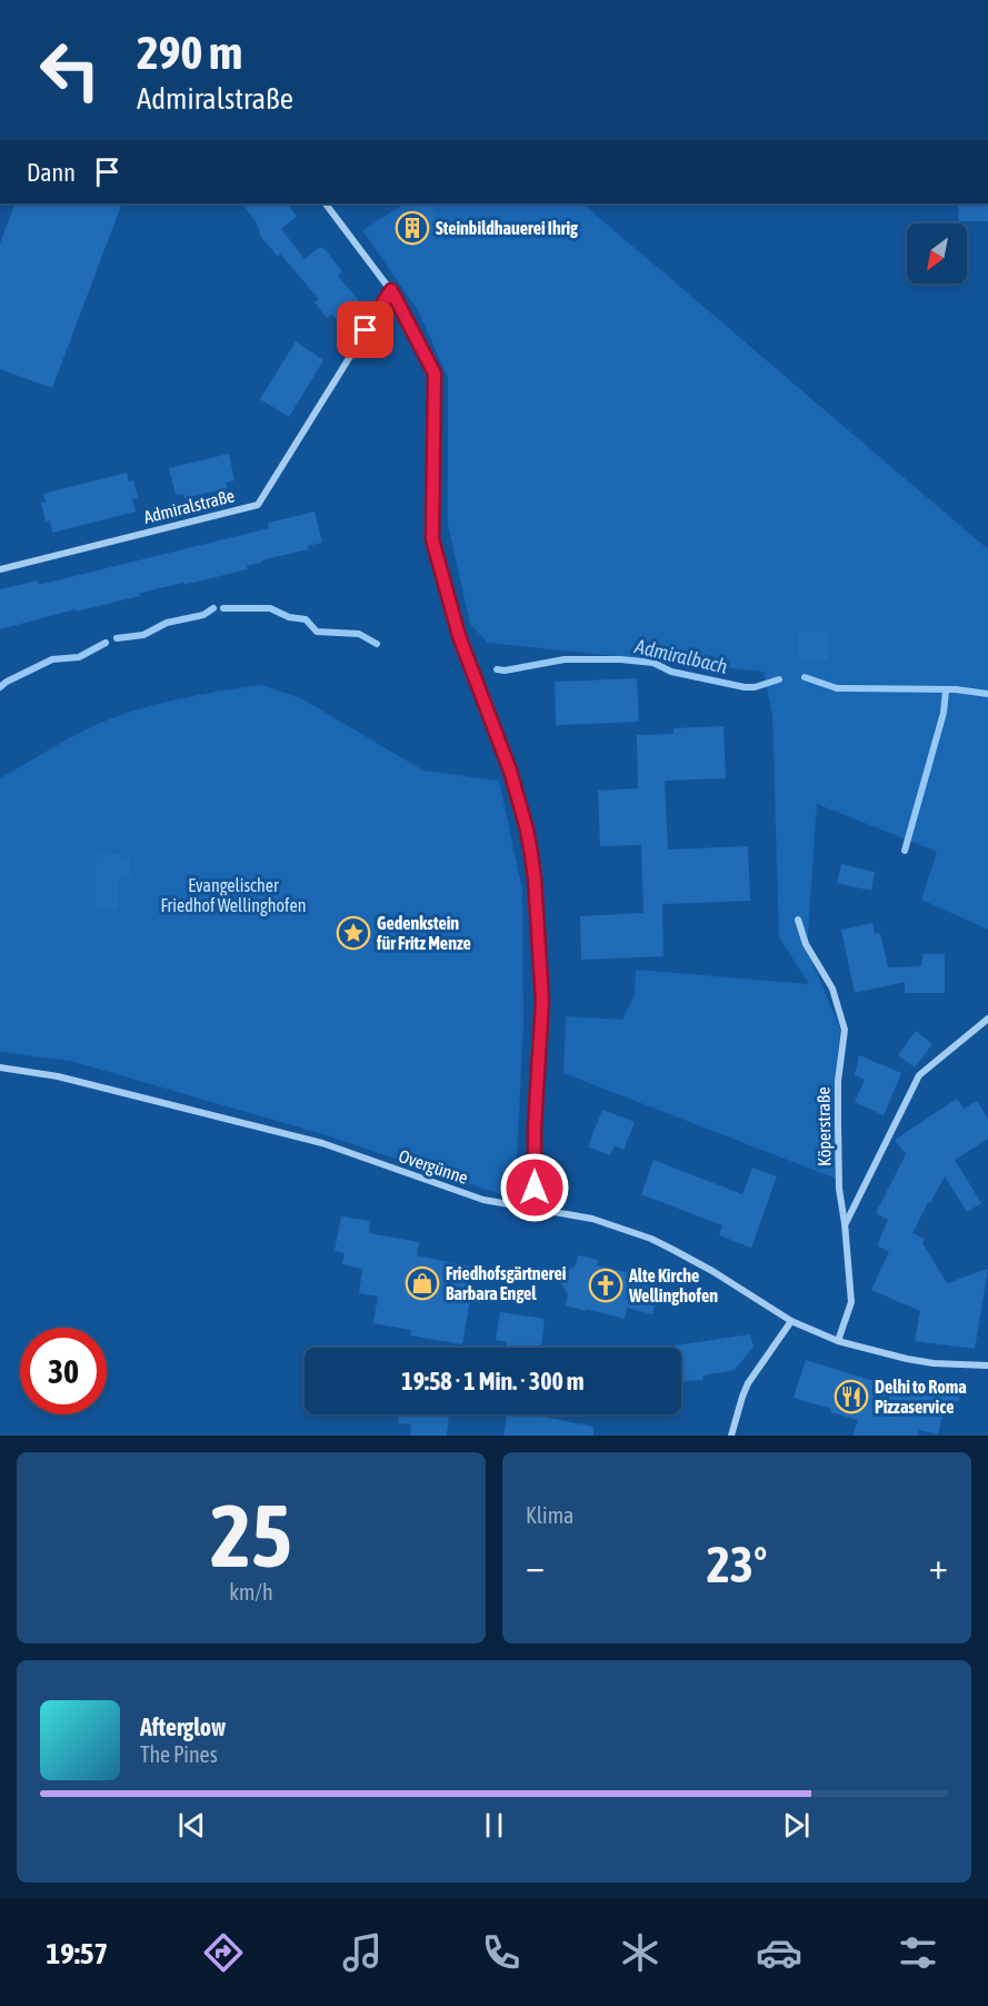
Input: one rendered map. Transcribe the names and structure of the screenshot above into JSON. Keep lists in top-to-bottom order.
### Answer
{
  "streets": {
    "street": ["Admiralstraße", "Köperstraße", "Overgünne"]
  },
  "crossings": [
    ["Köperstraße", "Overgünne"]
  ],
  "water": ["Admiralbach"],
  "parks": ["Evangelischer Friedhof Wellinghofen"],
  "places": {
    "building": ["Steinbildhauerei Ihrig"],
    "place": ["Gedenkstein für Fritz Menze"],
    "shop": ["Friedhofsgärtnerei Barbara Engel"],
    "church": ["Alte Kirche Wellinghofen"],
    "restaurant": ["Delhi to Roma Pizzaservice"]
  },
  "north": "bottom left",
  "page": {
    "turn": ["290 m", "Admiralstraße"],
    "then": "Dann",
    "limit": "30",
    "trip": "19:58 · 1 Min. · 300 m",
    "tile": [
      ["25", "km/h"],
      "Klima"
    ],
    "heat": ["−", "23°", "+"],
    "song": ["Afterglow", "The Pines"],
    "tabs": "19:57"
  }
}
